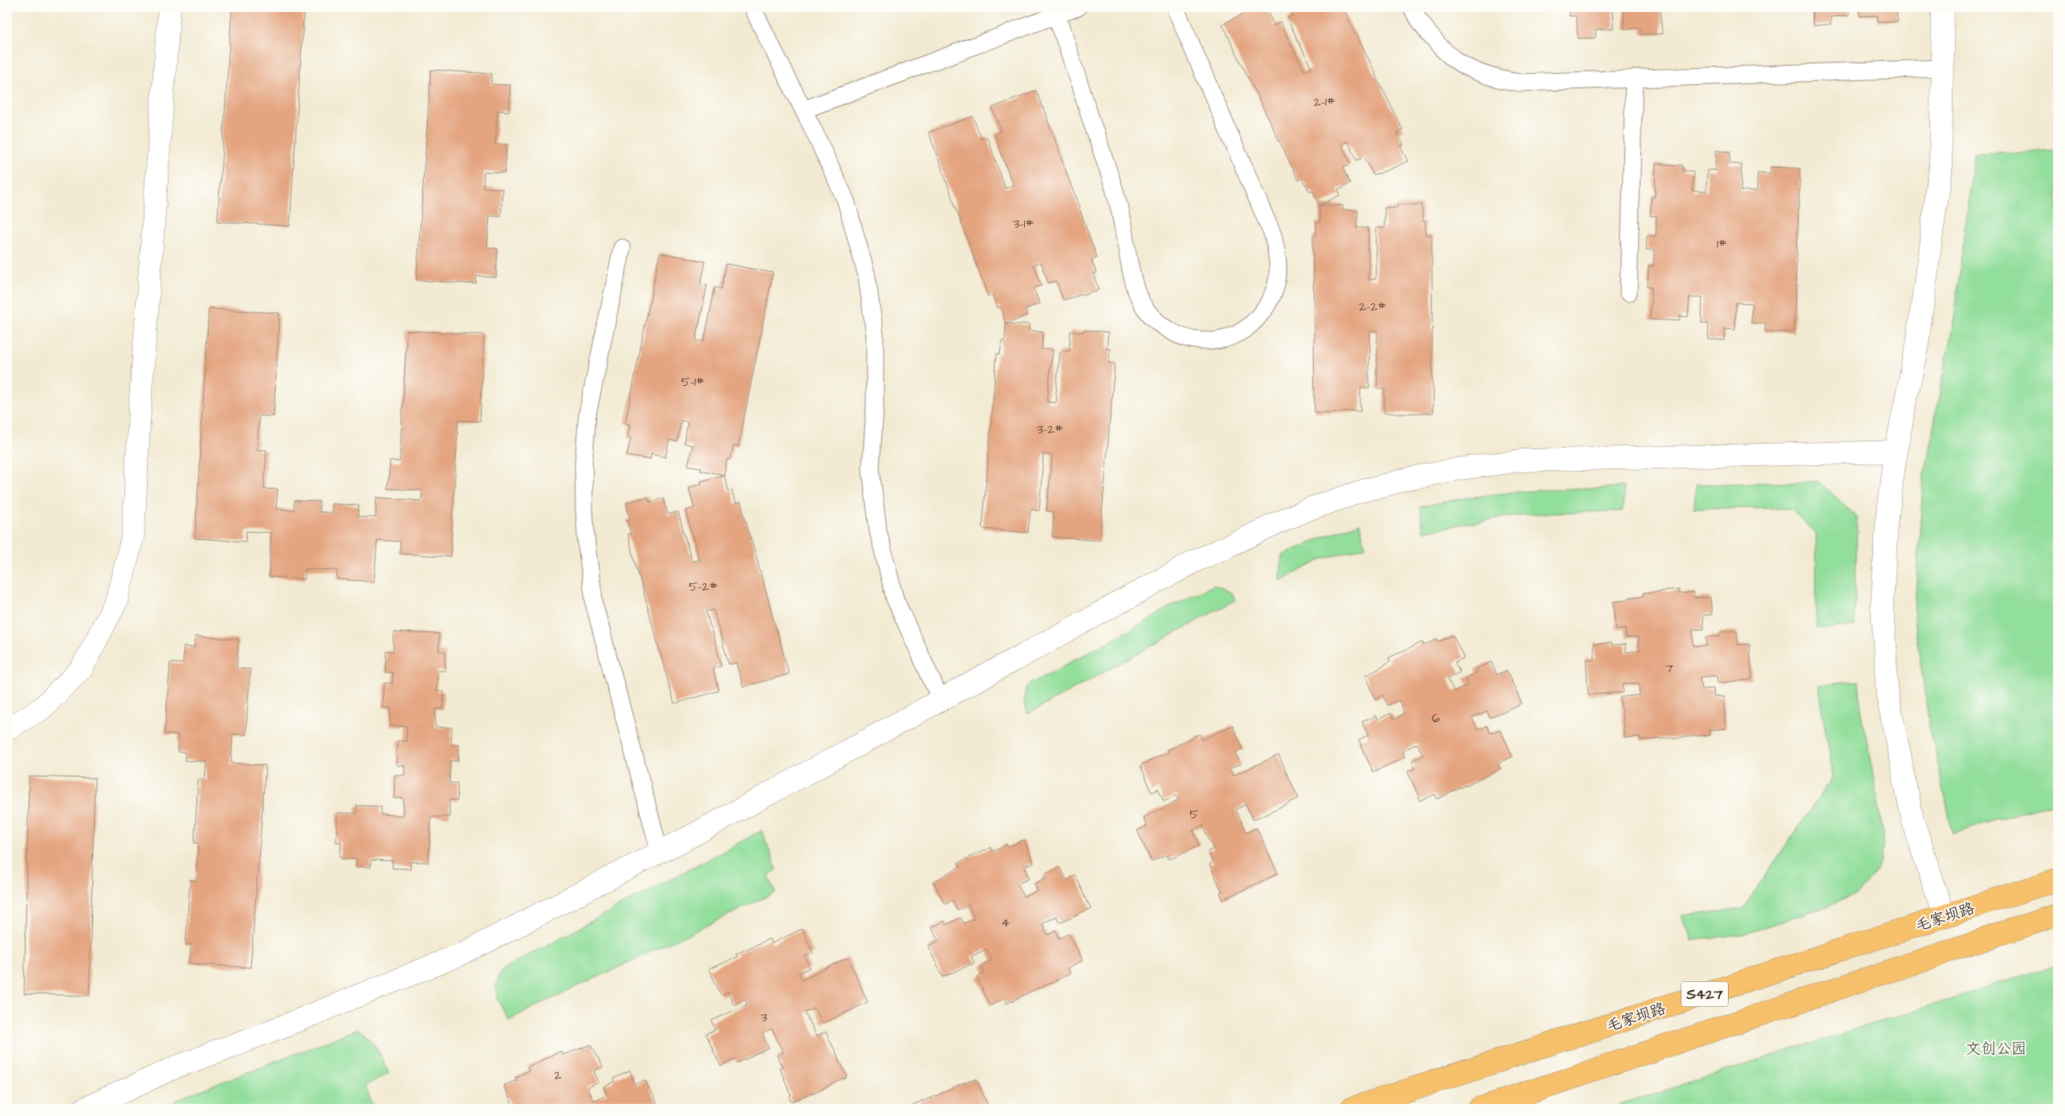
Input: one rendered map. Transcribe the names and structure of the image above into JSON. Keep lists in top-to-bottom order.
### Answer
{
  "streets": {
    "main road": ["毛家坝路", "S427"]
  },
  "parks": ["文创公园"],
  "house_numbers": [
    "2-1#",
    "3-1#",
    "1#",
    "2-2#",
    "5-1#",
    "3-2#",
    "5-2#",
    "7",
    "6",
    "5",
    "4",
    "3",
    "2"
  ]
}
